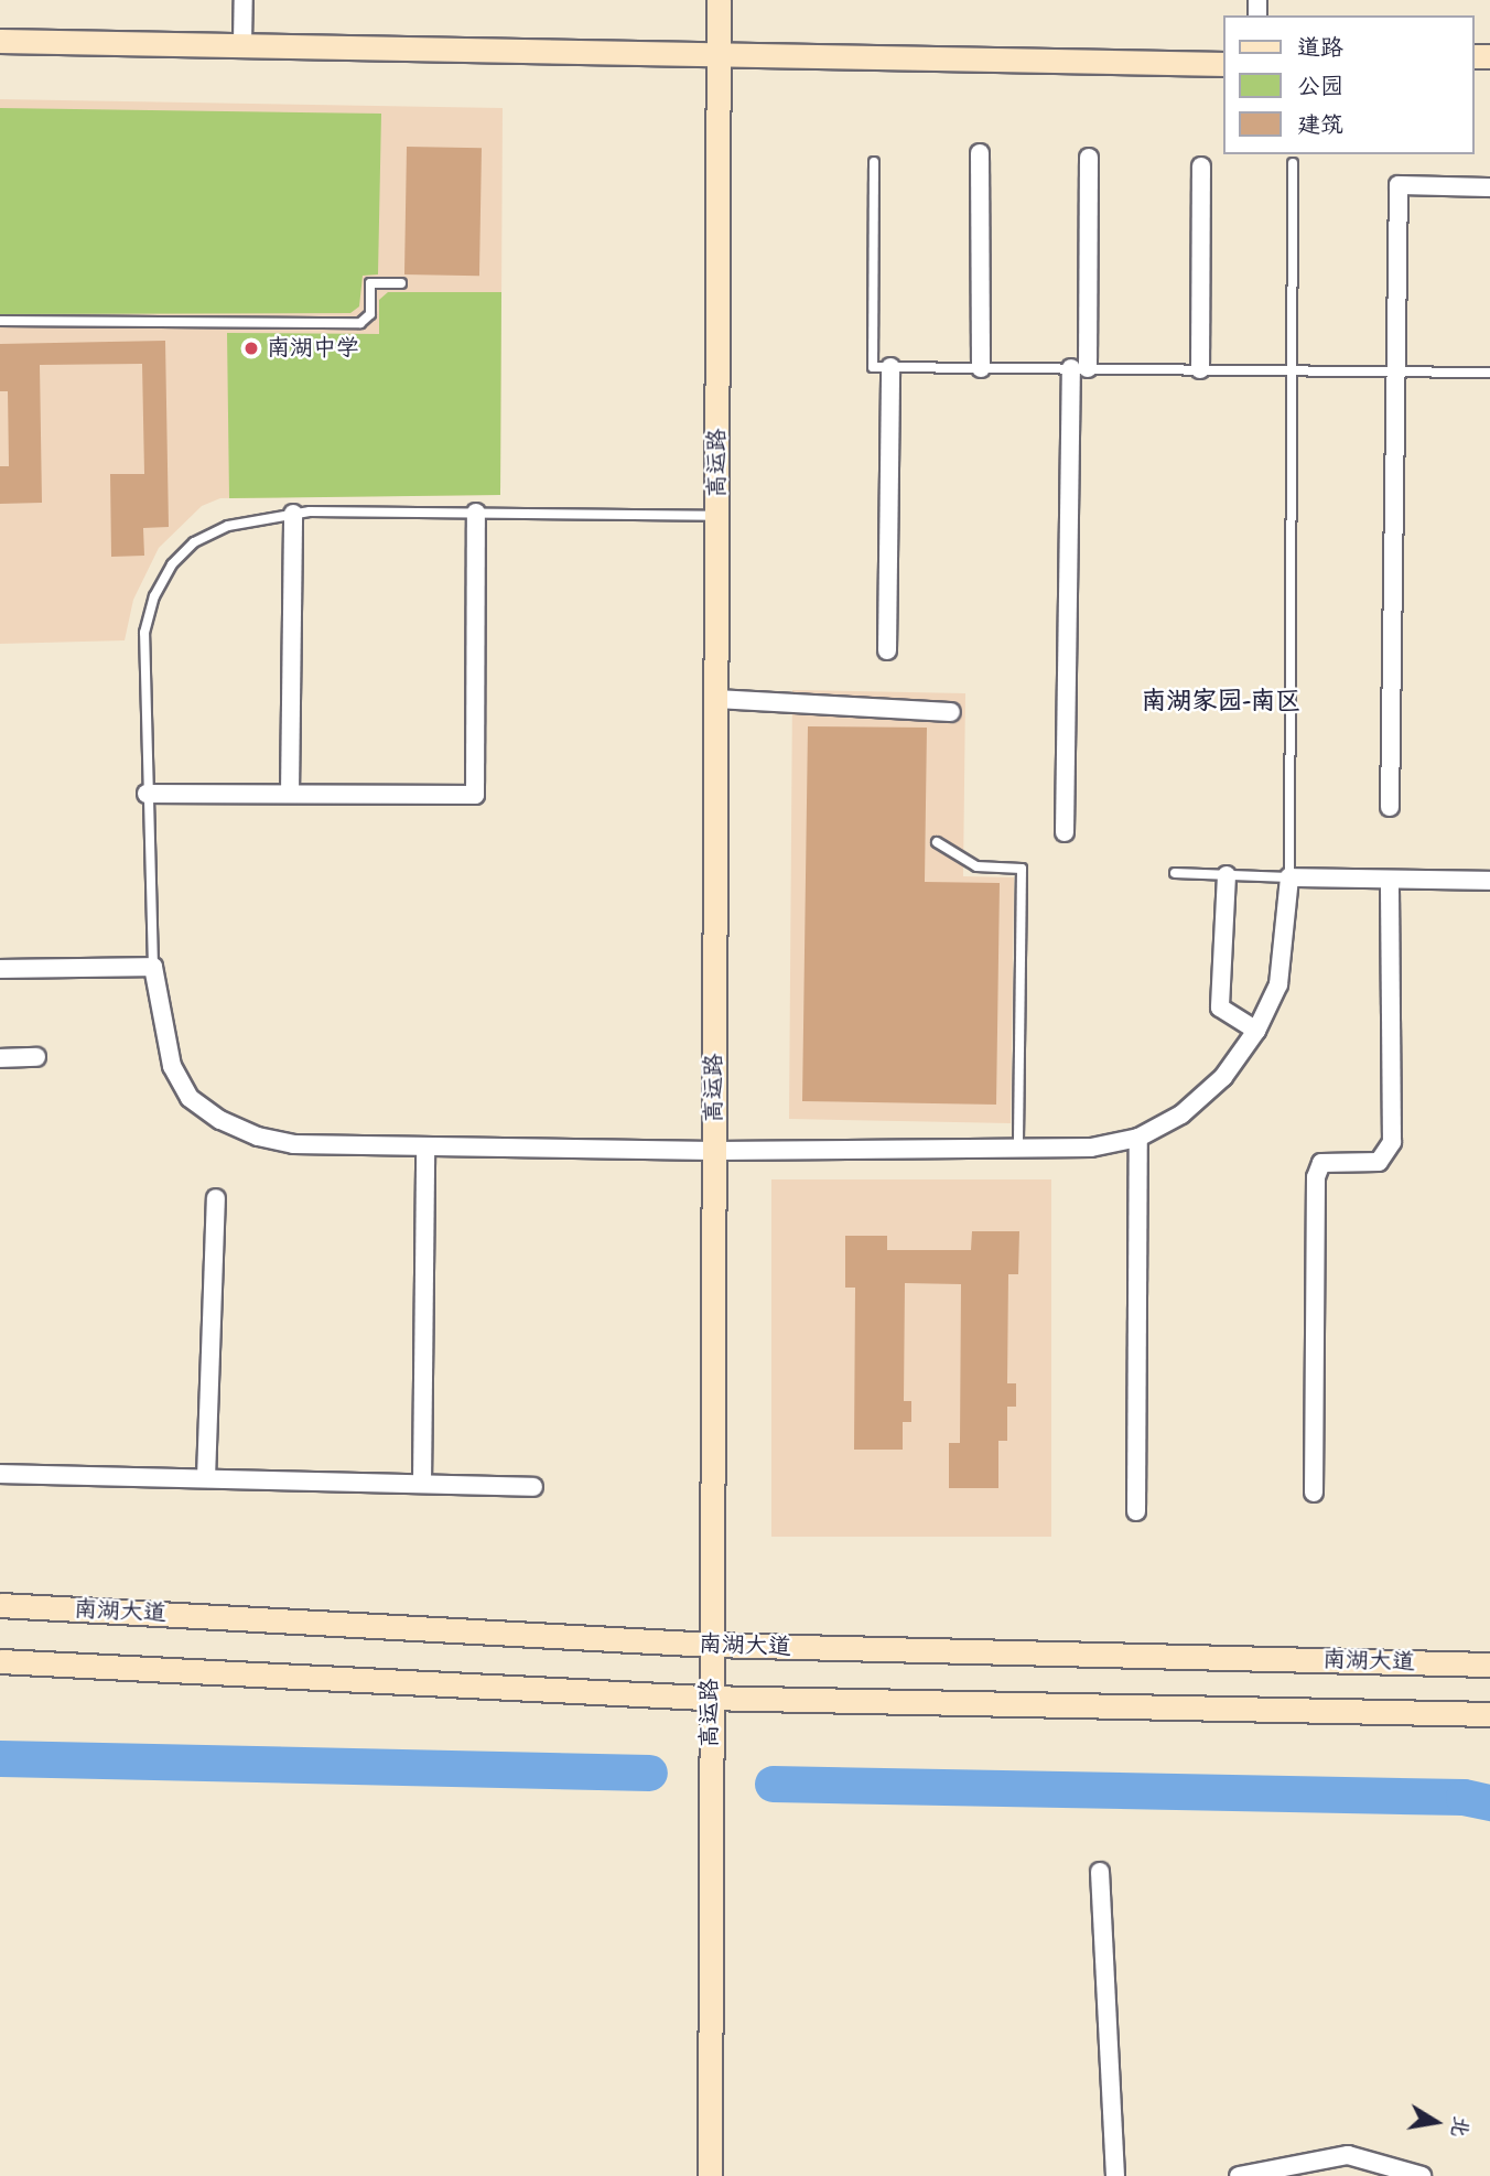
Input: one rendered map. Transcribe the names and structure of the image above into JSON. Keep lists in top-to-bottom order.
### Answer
{
  "streets": {
    "main road": ["高运路", "南湖大道"]
  },
  "crossings": [
    ["高运路", "南湖大道"]
  ],
  "districts": ["南湖家园-南区"],
  "places": ["南湖中学"],
  "legend": ["道路", "公园", "建筑"],
  "north": "right"
}
